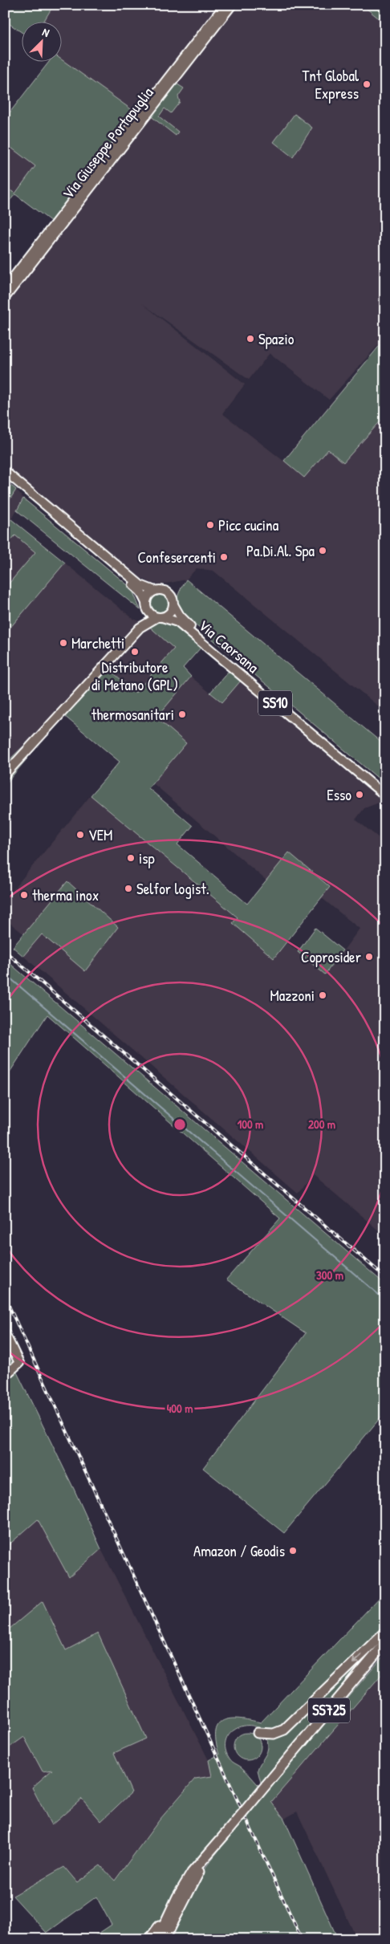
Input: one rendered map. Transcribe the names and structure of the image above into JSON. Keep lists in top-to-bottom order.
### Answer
{
  "streets": {
    "highway": ["SS725"],
    "main road": ["Via Giuseppe Portapuglia", "Via Caorsana", "SS10"]
  },
  "crossings": [
    ["Via Caorsana", "SS10"]
  ],
  "places": [
    "Tnt Global Express",
    "Spazio",
    "Picc cucina",
    "Pa.Di.Al. Spa",
    "Confesercenti",
    "Marchetti",
    "Distributore di Metano (GPL)",
    "thermosanitari",
    "Esso",
    "VEM",
    "isp",
    "Selfor logist.",
    "therma inox",
    "Coprosider",
    "Mazzoni",
    "Amazon / Geodis"
  ],
  "north": "top right",
  "rings": [
    "100 m",
    "200 m",
    "300 m",
    "400 m"
  ]
}
